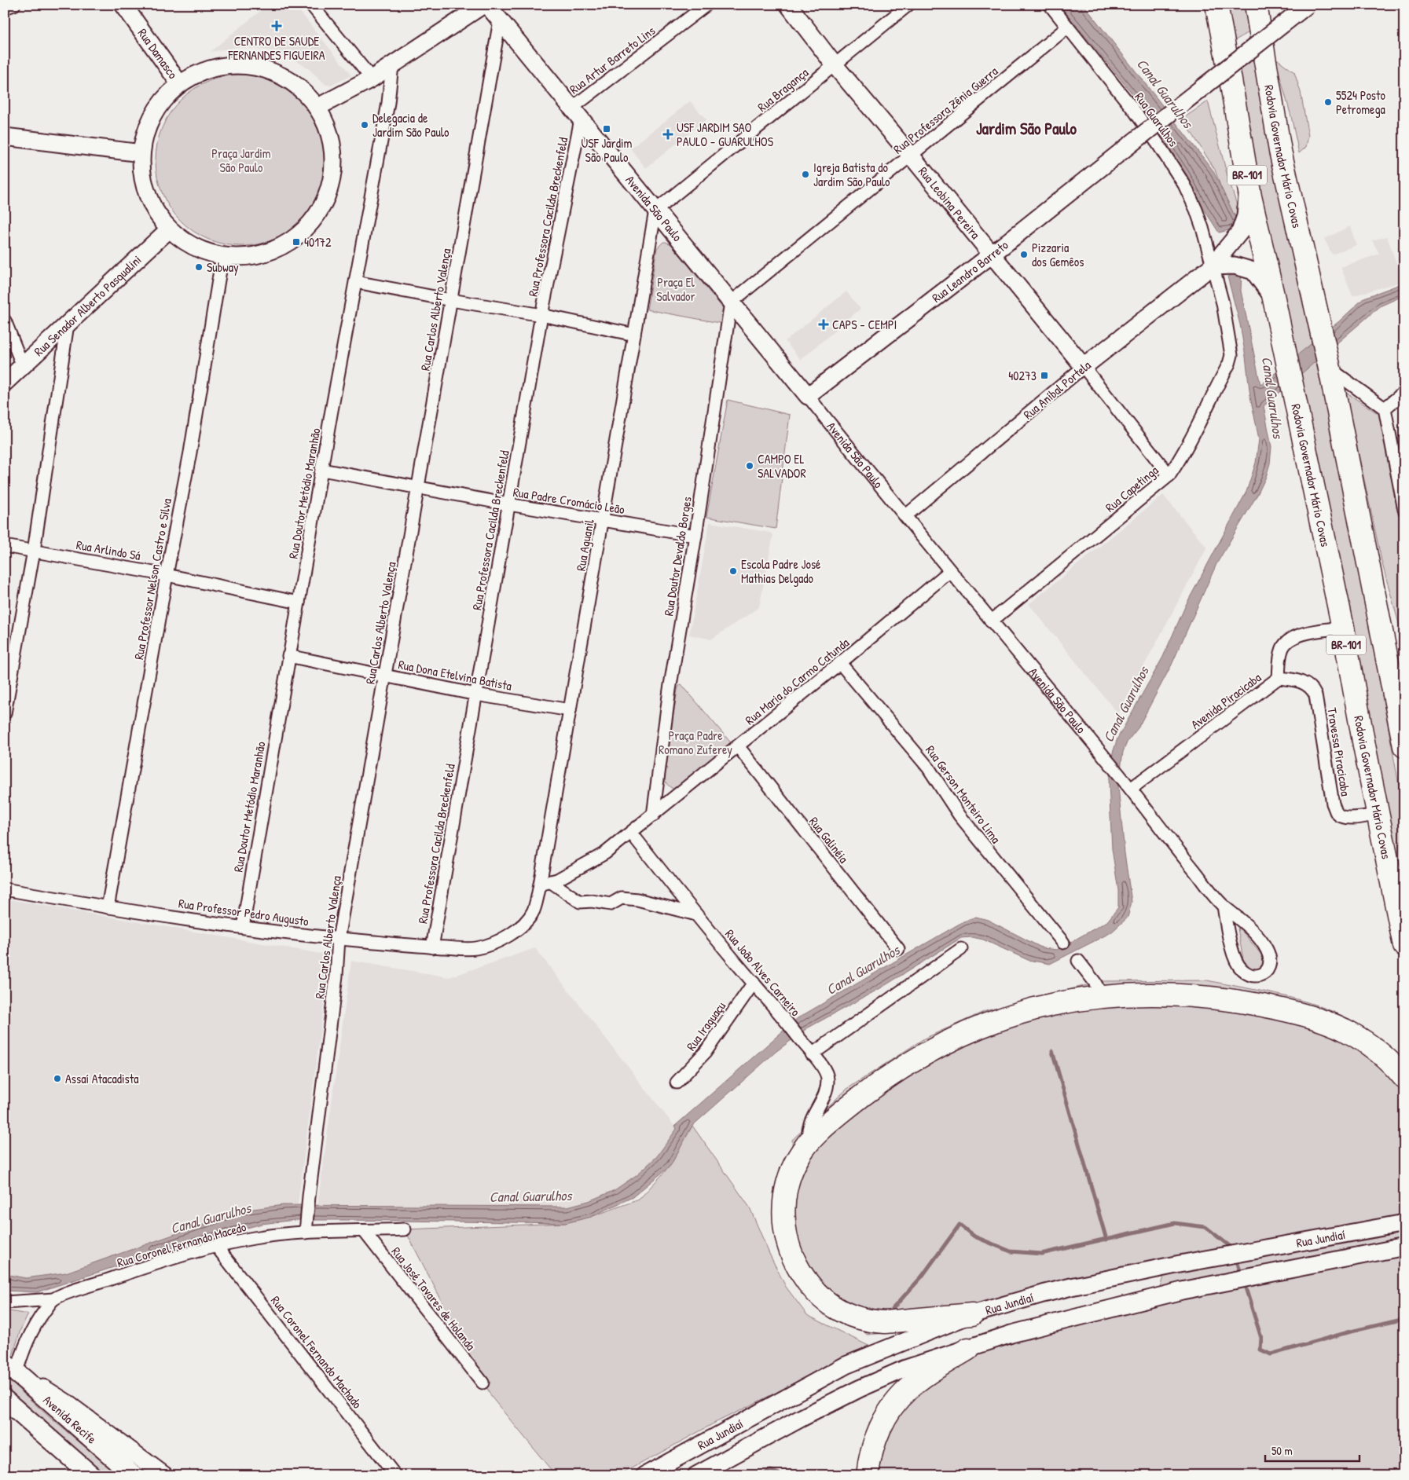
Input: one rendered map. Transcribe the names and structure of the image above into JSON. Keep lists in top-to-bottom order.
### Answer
{
  "streets": {
    "highway": ["Rodovia Governador Mário Covas", "BR-101"],
    "main road": [
      "Rua Damasco",
      "Rua Leobina Pereira",
      "Avenida São Paulo",
      "Rua Leandro Barreto",
      "Rua Senador Alberto Pasqualini",
      "Rua Aníbal Portela",
      "Rua Jundiaí",
      "Avenida Recife"
    ],
    "street": [
      "Rua Artur Barreto Lins",
      "Rua Bragança",
      "Rua Professora Zênia Guerra",
      "Rua Guarulhos",
      "Rua Professora Cacilda Breckenfeld",
      "Rua Carlos Alberto Valença",
      "Rua Capetinga",
      "Rua Doutor Metódio Maranhão",
      "Rua Padre Cromácio Leão",
      "Rua Aguanil",
      "Rua Arlindo Sá",
      "Rua Doutor Devaldo Borges",
      "Rua Professor Nelson Castro e Silva",
      "Rua Dona Etelvina Batista",
      "Rua Maria do Carmo Catunda",
      "Avenida Piracicaba",
      "Travessa Piracicaba",
      "Rua Gerson Monteiro Lima",
      "Rua Galinéia",
      "Rua Professor Pedro Augusto",
      "Rua João Alves Carneiro",
      "Rua Iraguaçu",
      "Rua Coronel Fernando Macedo",
      "Rua José Tavares de Holanda",
      "Rua Coronel Fernando Machado"
    ]
  },
  "crossings": [
    ["Rua Artur Barreto Lins", "Avenida São Paulo"],
    ["Rua Artur Barreto Lins", "Rua Professora Cacilda Breckenfeld"],
    ["Rua Bragança", "Rua Leobina Pereira"],
    ["Rua Bragança", "Avenida São Paulo"],
    ["Rua Bragança", "Rua Aguanil"],
    ["Rua Professora Zênia Guerra", "Rua Guarulhos"],
    ["Rua Professora Zênia Guerra", "Rua Leobina Pereira"],
    ["Rua Professora Zênia Guerra", "Avenida São Paulo"],
    ["Rua Professora Zênia Guerra", "Rua Doutor Devaldo Borges"],
    ["Rua Guarulhos", "Rua Aníbal Portela"],
    ["Rua Guarulhos", "Rua Capetinga"],
    ["Rodovia Governador Mário Covas", "Rua Aníbal Portela"],
    ["Rodovia Governador Mário Covas", "Avenida Piracicaba"],
    ["Rodovia Governador Mário Covas", "Travessa Piracicaba"],
    ["Rua Leobina Pereira", "Rua Leandro Barreto"],
    ["Rua Leobina Pereira", "Rua Aníbal Portela"],
    ["Rua Leobina Pereira", "Rua Capetinga"],
    ["Avenida São Paulo", "Rua Professora Cacilda Breckenfeld"],
    ["Avenida São Paulo", "Rua Leandro Barreto"],
    ["Avenida São Paulo", "Rua Carlos Alberto Valença"],
    ["Avenida São Paulo", "Rua Aníbal Portela"],
    ["Avenida São Paulo", "Rua Capetinga"],
    ["Avenida São Paulo", "Rua Aguanil"],
    ["Avenida São Paulo", "Rua Doutor Devaldo Borges"],
    ["Avenida São Paulo", "Rua Maria do Carmo Catunda"],
    ["Avenida São Paulo", "Avenida Piracicaba"],
    ["Rua Professora Cacilda Breckenfeld", "Rua Padre Cromácio Leão"],
    ["Rua Professora Cacilda Breckenfeld", "Rua Dona Etelvina Batista"],
    ["Rua Professora Cacilda Breckenfeld", "Rua Professor Pedro Augusto"],
    ["Rua Carlos Alberto Valença", "Rua Padre Cromácio Leão"],
    ["Rua Carlos Alberto Valença", "Rua Dona Etelvina Batista"],
    ["Rua Carlos Alberto Valença", "Rua Professor Pedro Augusto"],
    ["Rua Carlos Alberto Valença", "Rua Coronel Fernando Macedo"],
    ["Rua Aníbal Portela", "Rua Capetinga"],
    ["Rua Doutor Metódio Maranhão", "Rua Padre Cromácio Leão"],
    ["Rua Doutor Metódio Maranhão", "Rua Arlindo Sá"],
    ["Rua Doutor Metódio Maranhão", "Rua Dona Etelvina Batista"],
    ["Rua Doutor Metódio Maranhão", "Rua Professor Pedro Augusto"],
    ["Rua Padre Cromácio Leão", "Rua Aguanil"],
    ["Rua Padre Cromácio Leão", "Rua Doutor Devaldo Borges"],
    ["Rua Aguanil", "Rua Dona Etelvina Batista"],
    ["Rua Aguanil", "Rua Maria do Carmo Catunda"],
    ["Rua Aguanil", "Rua Professor Pedro Augusto"],
    ["Rua Arlindo Sá", "Rua Professor Nelson Castro e Silva"],
    ["Rua Doutor Devaldo Borges", "Rua Maria do Carmo Catunda"],
    ["Rua Professor Nelson Castro e Silva", "Rua Professor Pedro Augusto"],
    ["Rua Maria do Carmo Catunda", "Rua Gerson Monteiro Lima"],
    ["Rua Maria do Carmo Catunda", "Rua Galinéia"],
    ["Rua Maria do Carmo Catunda", "Rua Professor Pedro Augusto"],
    ["Rua Maria do Carmo Catunda", "Rua João Alves Carneiro"],
    ["Avenida Piracicaba", "Travessa Piracicaba"],
    ["Rua João Alves Carneiro", "Rua Iraguaçu"],
    ["Rua Coronel Fernando Macedo", "Rua José Tavares de Holanda"],
    ["Rua Coronel Fernando Macedo", "Rua Coronel Fernando Machado"]
  ],
  "districts": ["Jardim São Paulo"],
  "water": ["Canal Guarulhos"],
  "parks": ["Praça Jardim São Paulo", "Praça El Salvador", "Praça Padre Romano Zuferey"],
  "places": {
    "health": ["CENTRO DE SAUDE FERNANDES FIGUEIRA", "USF JARDIM SAO PAULO - GUARULHOS", "CAPS - CEMPI"],
    "other": [
      "5524 Posto Petromega",
      "Delegacia de Jardim São Paulo",
      "Igreja Batista do Jardim São Paulo",
      "Pizzaria dos Gemêos",
      "Subway",
      "CAMPO EL SALVADOR",
      "Escola Padre José Mathias Delgado",
      "Assaí Atacadista"
    ],
    "transit": ["USF Jardim São Paulo", "40172", "40273"]
  },
  "scale_bar": "50 m"
}
